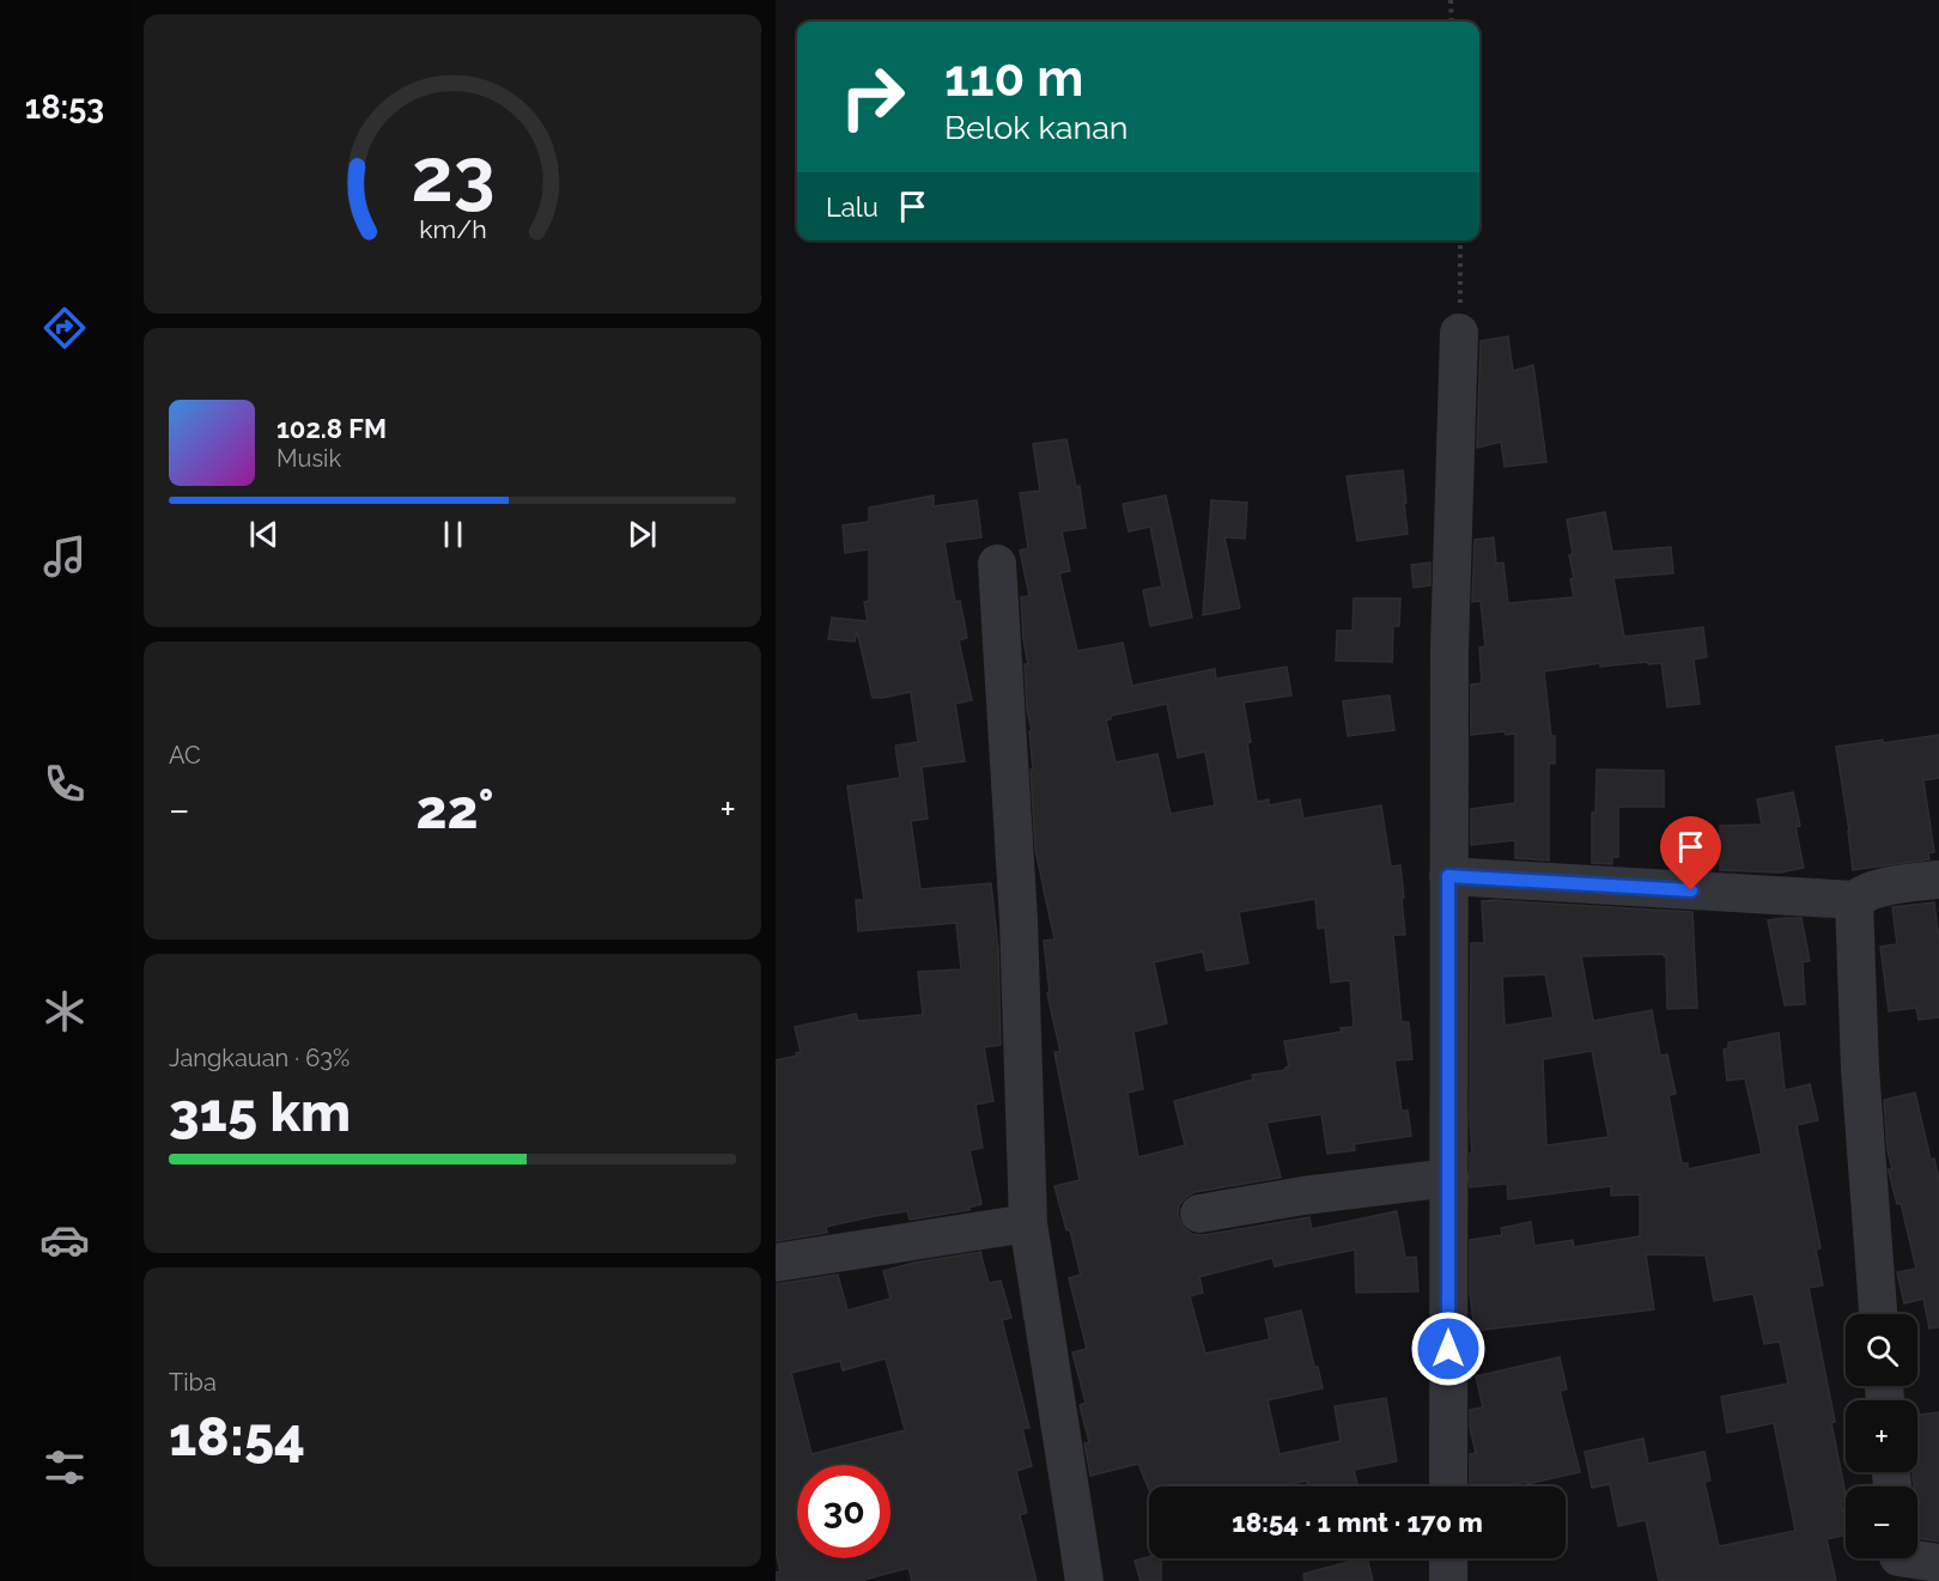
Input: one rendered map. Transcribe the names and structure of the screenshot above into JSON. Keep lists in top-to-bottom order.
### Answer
{
  "page": {
    "tabs": "18:53",
    "turn": ["110 m", "Belok kanan"],
    "then": "Lalu",
    "song": ["102.8 FM", "Musik"],
    "tile": [
      "AC",
      ["Jangkauan · 63%", "315 km"],
      ["Tiba", "18:54"]
    ],
    "heat": ["−", "22°", "+"],
    "map_buttons": ["+", "−"],
    "limit": "30",
    "trip": "18:54 · 1 mnt · 170 m",
    "gauge": ["23", "km/h"]
  }
}
